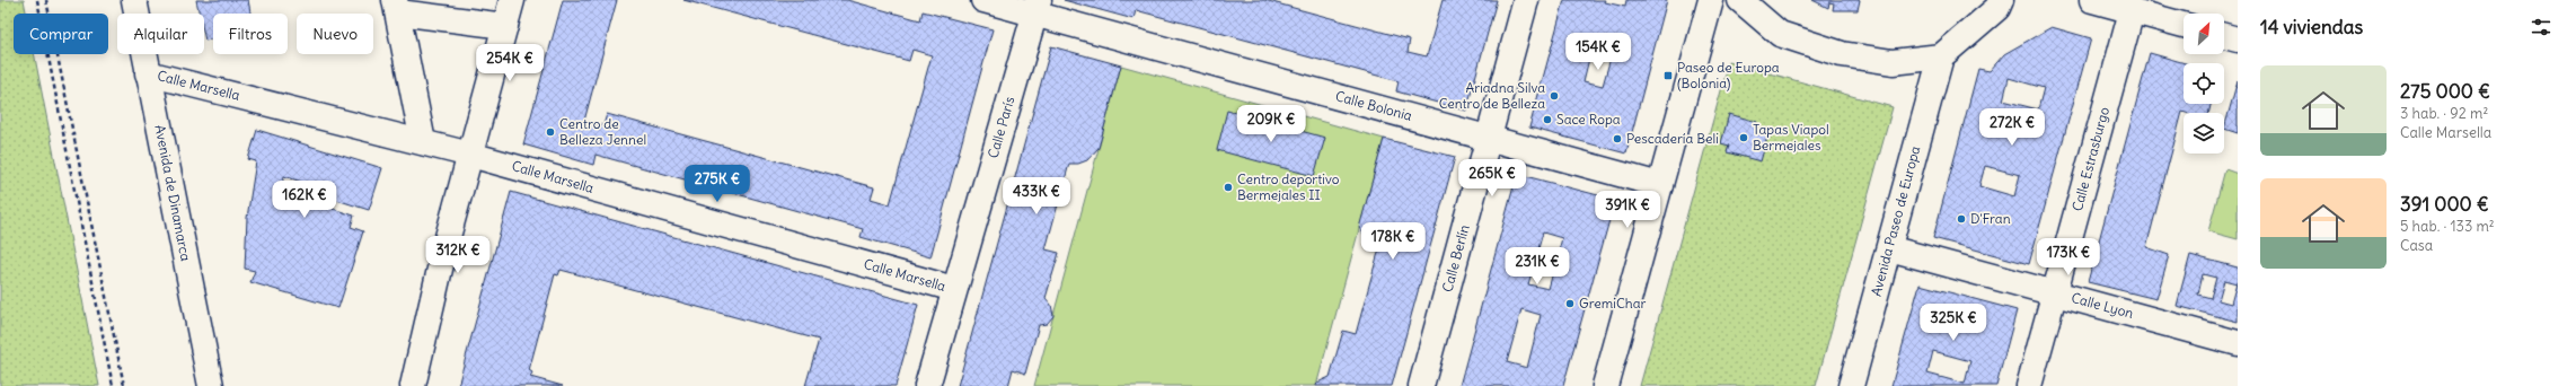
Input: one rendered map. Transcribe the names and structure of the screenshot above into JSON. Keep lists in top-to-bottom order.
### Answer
{
  "streets": {
    "street": [
      "Calle Marsella",
      "Calle Bolonia",
      "Calle París",
      "Calle Estrasburgo",
      "Avenida de Dinamarca",
      "Avenida Paseo de Europa",
      "Calle Berlín",
      "Calle Lyon"
    ]
  },
  "crossings": [
    ["Calle Marsella", "Calle París"],
    ["Calle Marsella", "Avenida de Dinamarca"],
    ["Calle Bolonia", "Calle París"],
    ["Calle Bolonia", "Calle Berlín"],
    ["Calle Estrasburgo", "Calle Lyon"],
    ["Avenida Paseo de Europa", "Calle Lyon"]
  ],
  "places": {
    "transit": ["Paseo de Europa (Bolonia)"],
    "other": [
      "Ariadna Silva Centro de Belleza",
      "Sace Ropa",
      "Centro de Belleza Jennel",
      "Tapas Viapol Bermejales",
      "Pescadería Beli",
      "Centro deportivo Bermejales II",
      "D'Fran",
      "GremiChar"
    ]
  },
  "north": "top right",
  "page": {
    "heading": "14 viviendas",
    "chip": [
      "Comprar",
      "Alquilar",
      "Filtros",
      "Nuevo"
    ],
    "price": [
      "154K €",
      "254K €",
      "209K €",
      "272K €",
      "265K €",
      "275K €",
      "433K €",
      "162K €",
      "391K €",
      "178K €",
      "312K €",
      "173K €",
      "231K €",
      "325K €"
    ],
    "list": [
      {
        "name": "275 000 €",
        "note": "3 hab. · 92 m² · Calle Marsella"
      },
      {
        "name": "391 000 €",
        "note": "5 hab. · 133 m² · Casa"
      }
    ]
  }
}
